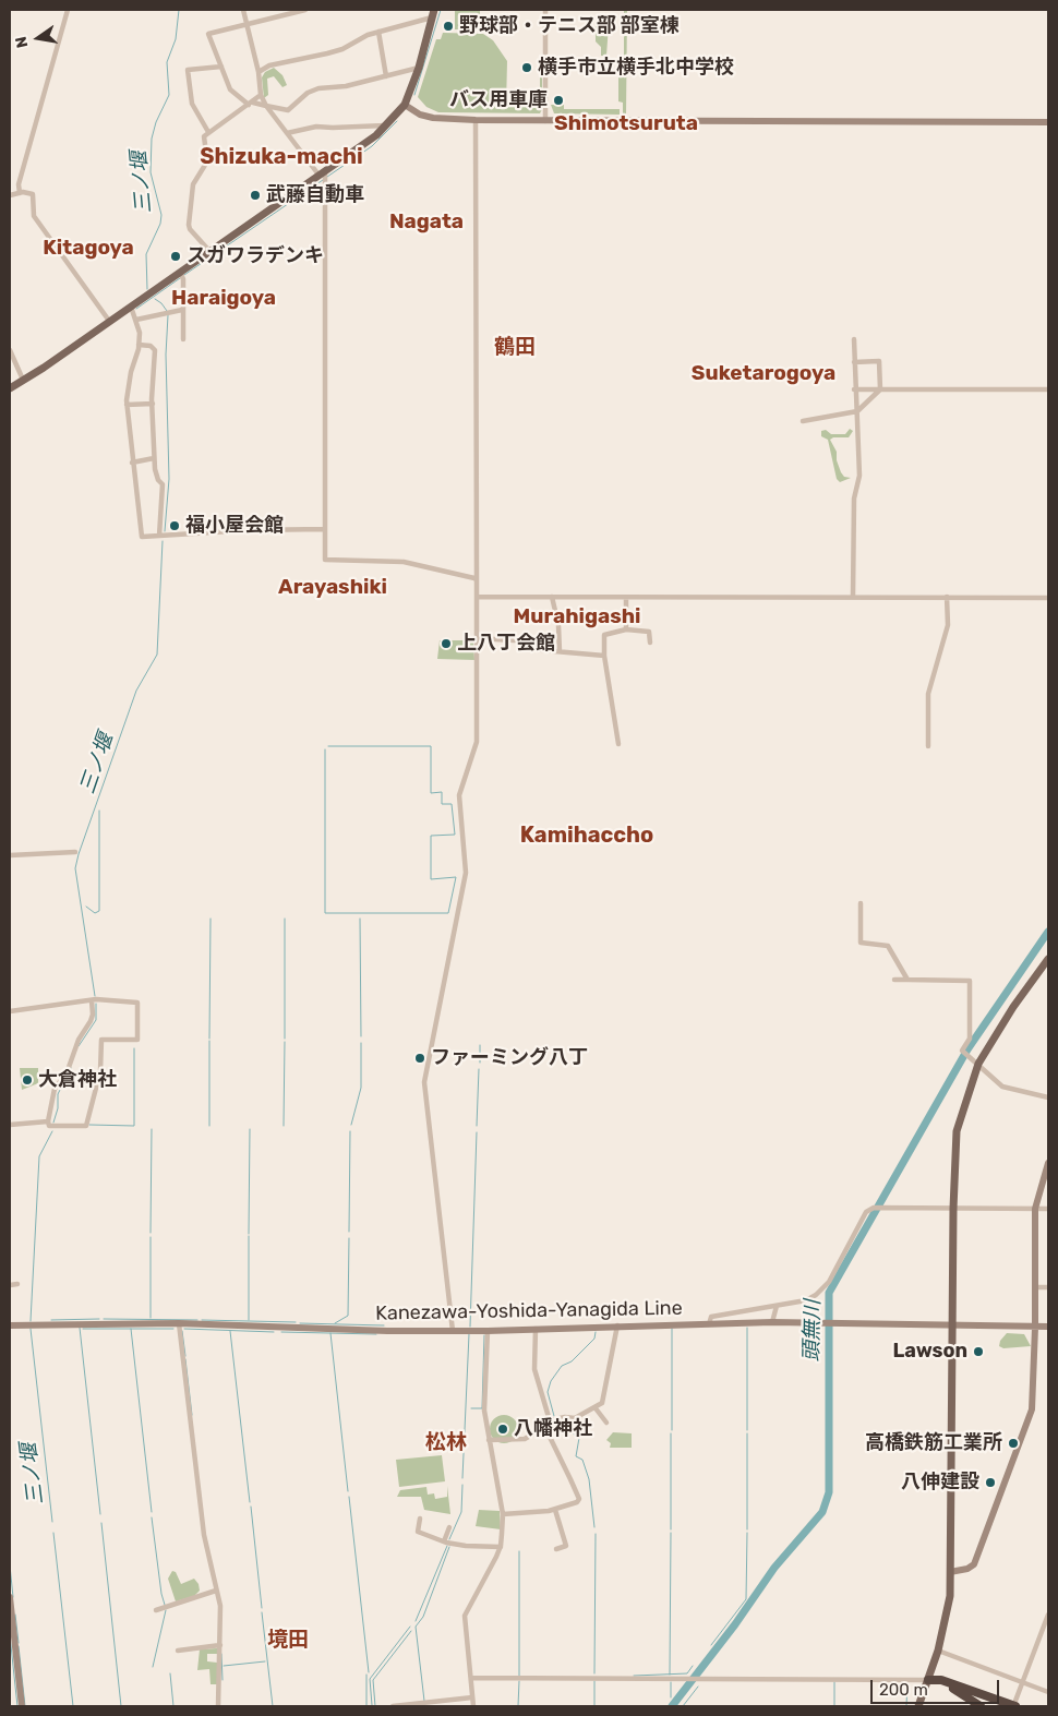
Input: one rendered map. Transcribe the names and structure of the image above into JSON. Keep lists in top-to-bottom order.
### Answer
{
  "streets": {
    "street": ["Kanezawa-Yoshida-Yanagida Line"]
  },
  "districts": [
    "Shimotsuruta",
    "Shizuka-machi",
    "Nagata",
    "Kitagoya",
    "Haraigoya",
    "鶴田",
    "Suketarogoya",
    "Arayashiki",
    "Murahigashi",
    "Kamihaccho",
    "松林",
    "境田"
  ],
  "water": ["三ノ堰", "頭無川"],
  "places": [
    "野球部・テニス部 部室棟",
    "横手市立横手北中学校",
    "バス用車庫",
    "武藤自動車",
    "スガワラデンキ",
    "福小屋会館",
    "上八丁会館",
    "ファーミング八丁",
    "大倉神社",
    "Lawson",
    "八幡神社",
    "高橋鉄筋工業所",
    "八伸建設"
  ],
  "scale_bar": "200 m",
  "north": "left"
}
